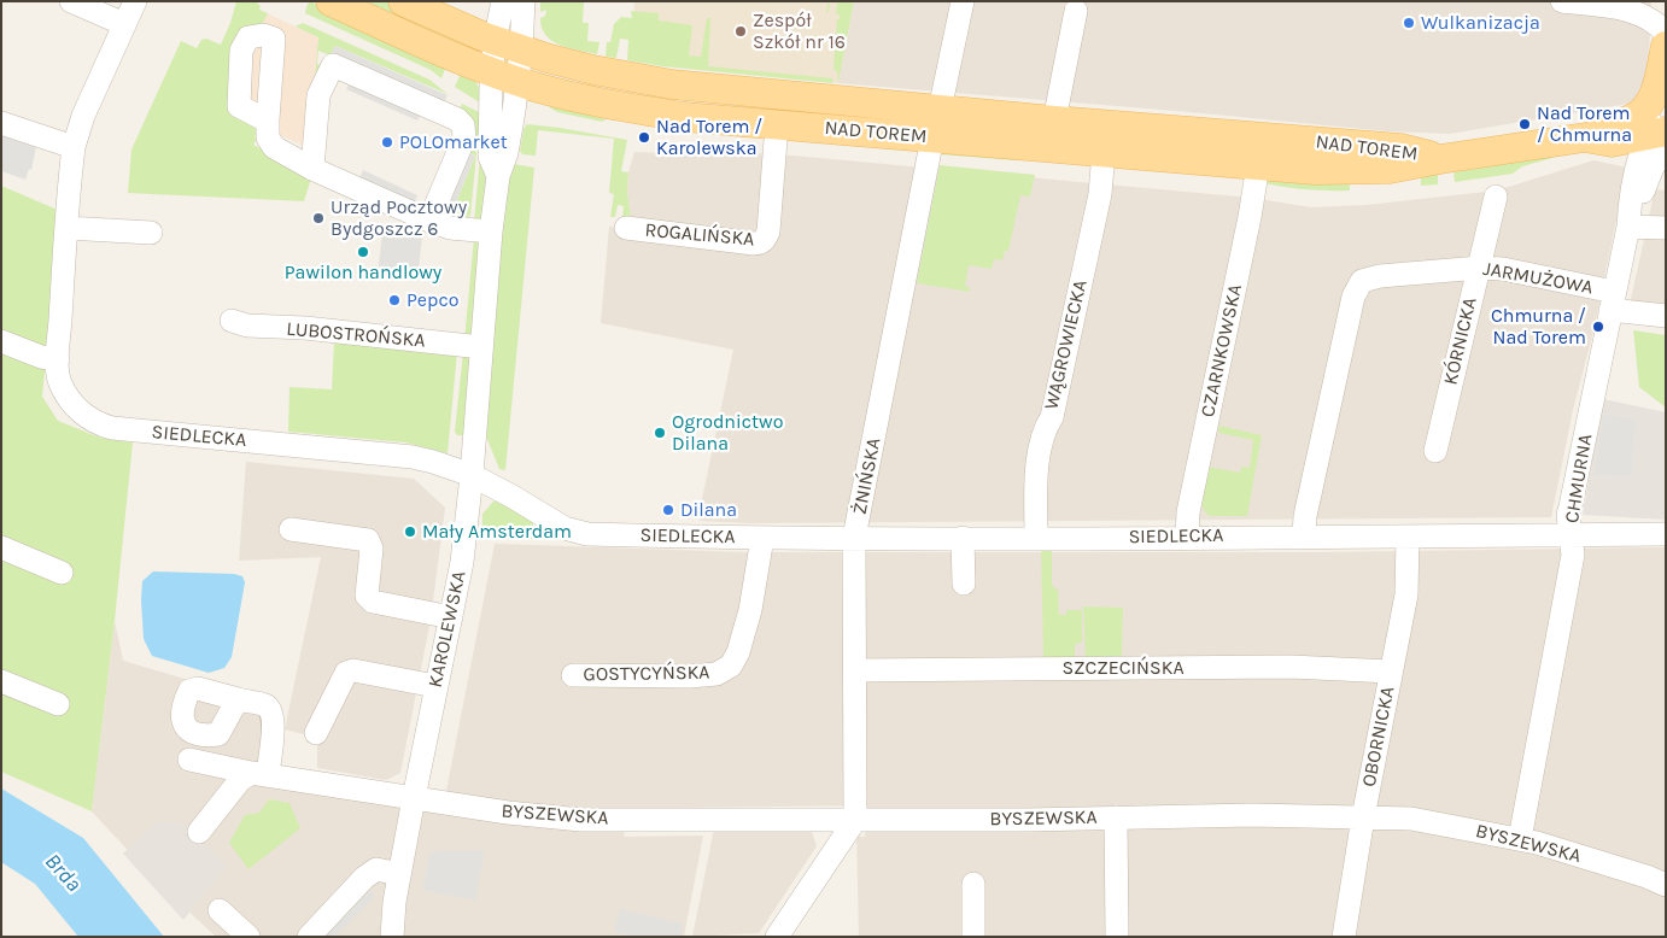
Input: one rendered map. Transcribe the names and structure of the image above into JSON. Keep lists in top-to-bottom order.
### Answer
{
  "streets": {
    "main road": ["NAD TOREM"],
    "street": [
      "ROGALIŃSKA",
      "JARMUŻOWA",
      "LUBOSTROŃSKA",
      "KÓRNICKA",
      "WĄGROWIECKA",
      "CZARNKOWSKA",
      "SIEDLECKA",
      "ŻNIŃSKA",
      "CHMURNA",
      "KAROLEWSKA",
      "SZCZECIŃSKA",
      "GOSTYCYŃSKA",
      "OBORNICKA",
      "BYSZEWSKA"
    ]
  },
  "crossings": [
    ["NAD TOREM", "ROGALIŃSKA"],
    ["NAD TOREM", "WĄGROWIECKA"],
    ["NAD TOREM", "CZARNKOWSKA"],
    ["NAD TOREM", "ŻNIŃSKA"],
    ["NAD TOREM", "CHMURNA"],
    ["NAD TOREM", "KAROLEWSKA"],
    ["JARMUŻOWA", "KÓRNICKA"],
    ["JARMUŻOWA", "SIEDLECKA"],
    ["JARMUŻOWA", "CHMURNA"],
    ["LUBOSTROŃSKA", "KAROLEWSKA"],
    ["WĄGROWIECKA", "SIEDLECKA"],
    ["CZARNKOWSKA", "SIEDLECKA"],
    ["SIEDLECKA", "ŻNIŃSKA"],
    ["SIEDLECKA", "CHMURNA"],
    ["SIEDLECKA", "KAROLEWSKA"],
    ["SIEDLECKA", "GOSTYCYŃSKA"],
    ["SIEDLECKA", "OBORNICKA"],
    ["ŻNIŃSKA", "SZCZECIŃSKA"],
    ["ŻNIŃSKA", "BYSZEWSKA"],
    ["CHMURNA", "BYSZEWSKA"],
    ["KAROLEWSKA", "BYSZEWSKA"],
    ["SZCZECIŃSKA", "OBORNICKA"],
    ["OBORNICKA", "BYSZEWSKA"]
  ],
  "water": ["Brda"],
  "places": [
    "Wulkanizacja",
    "Zespół Szkół nr 16",
    "Nad Torem / Chmurna",
    "Nad Torem / Karolewska",
    "POLOmarket",
    "Urząd Pocztowy Bydgoszcz 6",
    "Pawilon handlowy",
    "Pepco",
    "Chmurna / Nad Torem",
    "Ogrodnictwo Dilana",
    "Dilana",
    "Mały Amsterdam"
  ]
}
